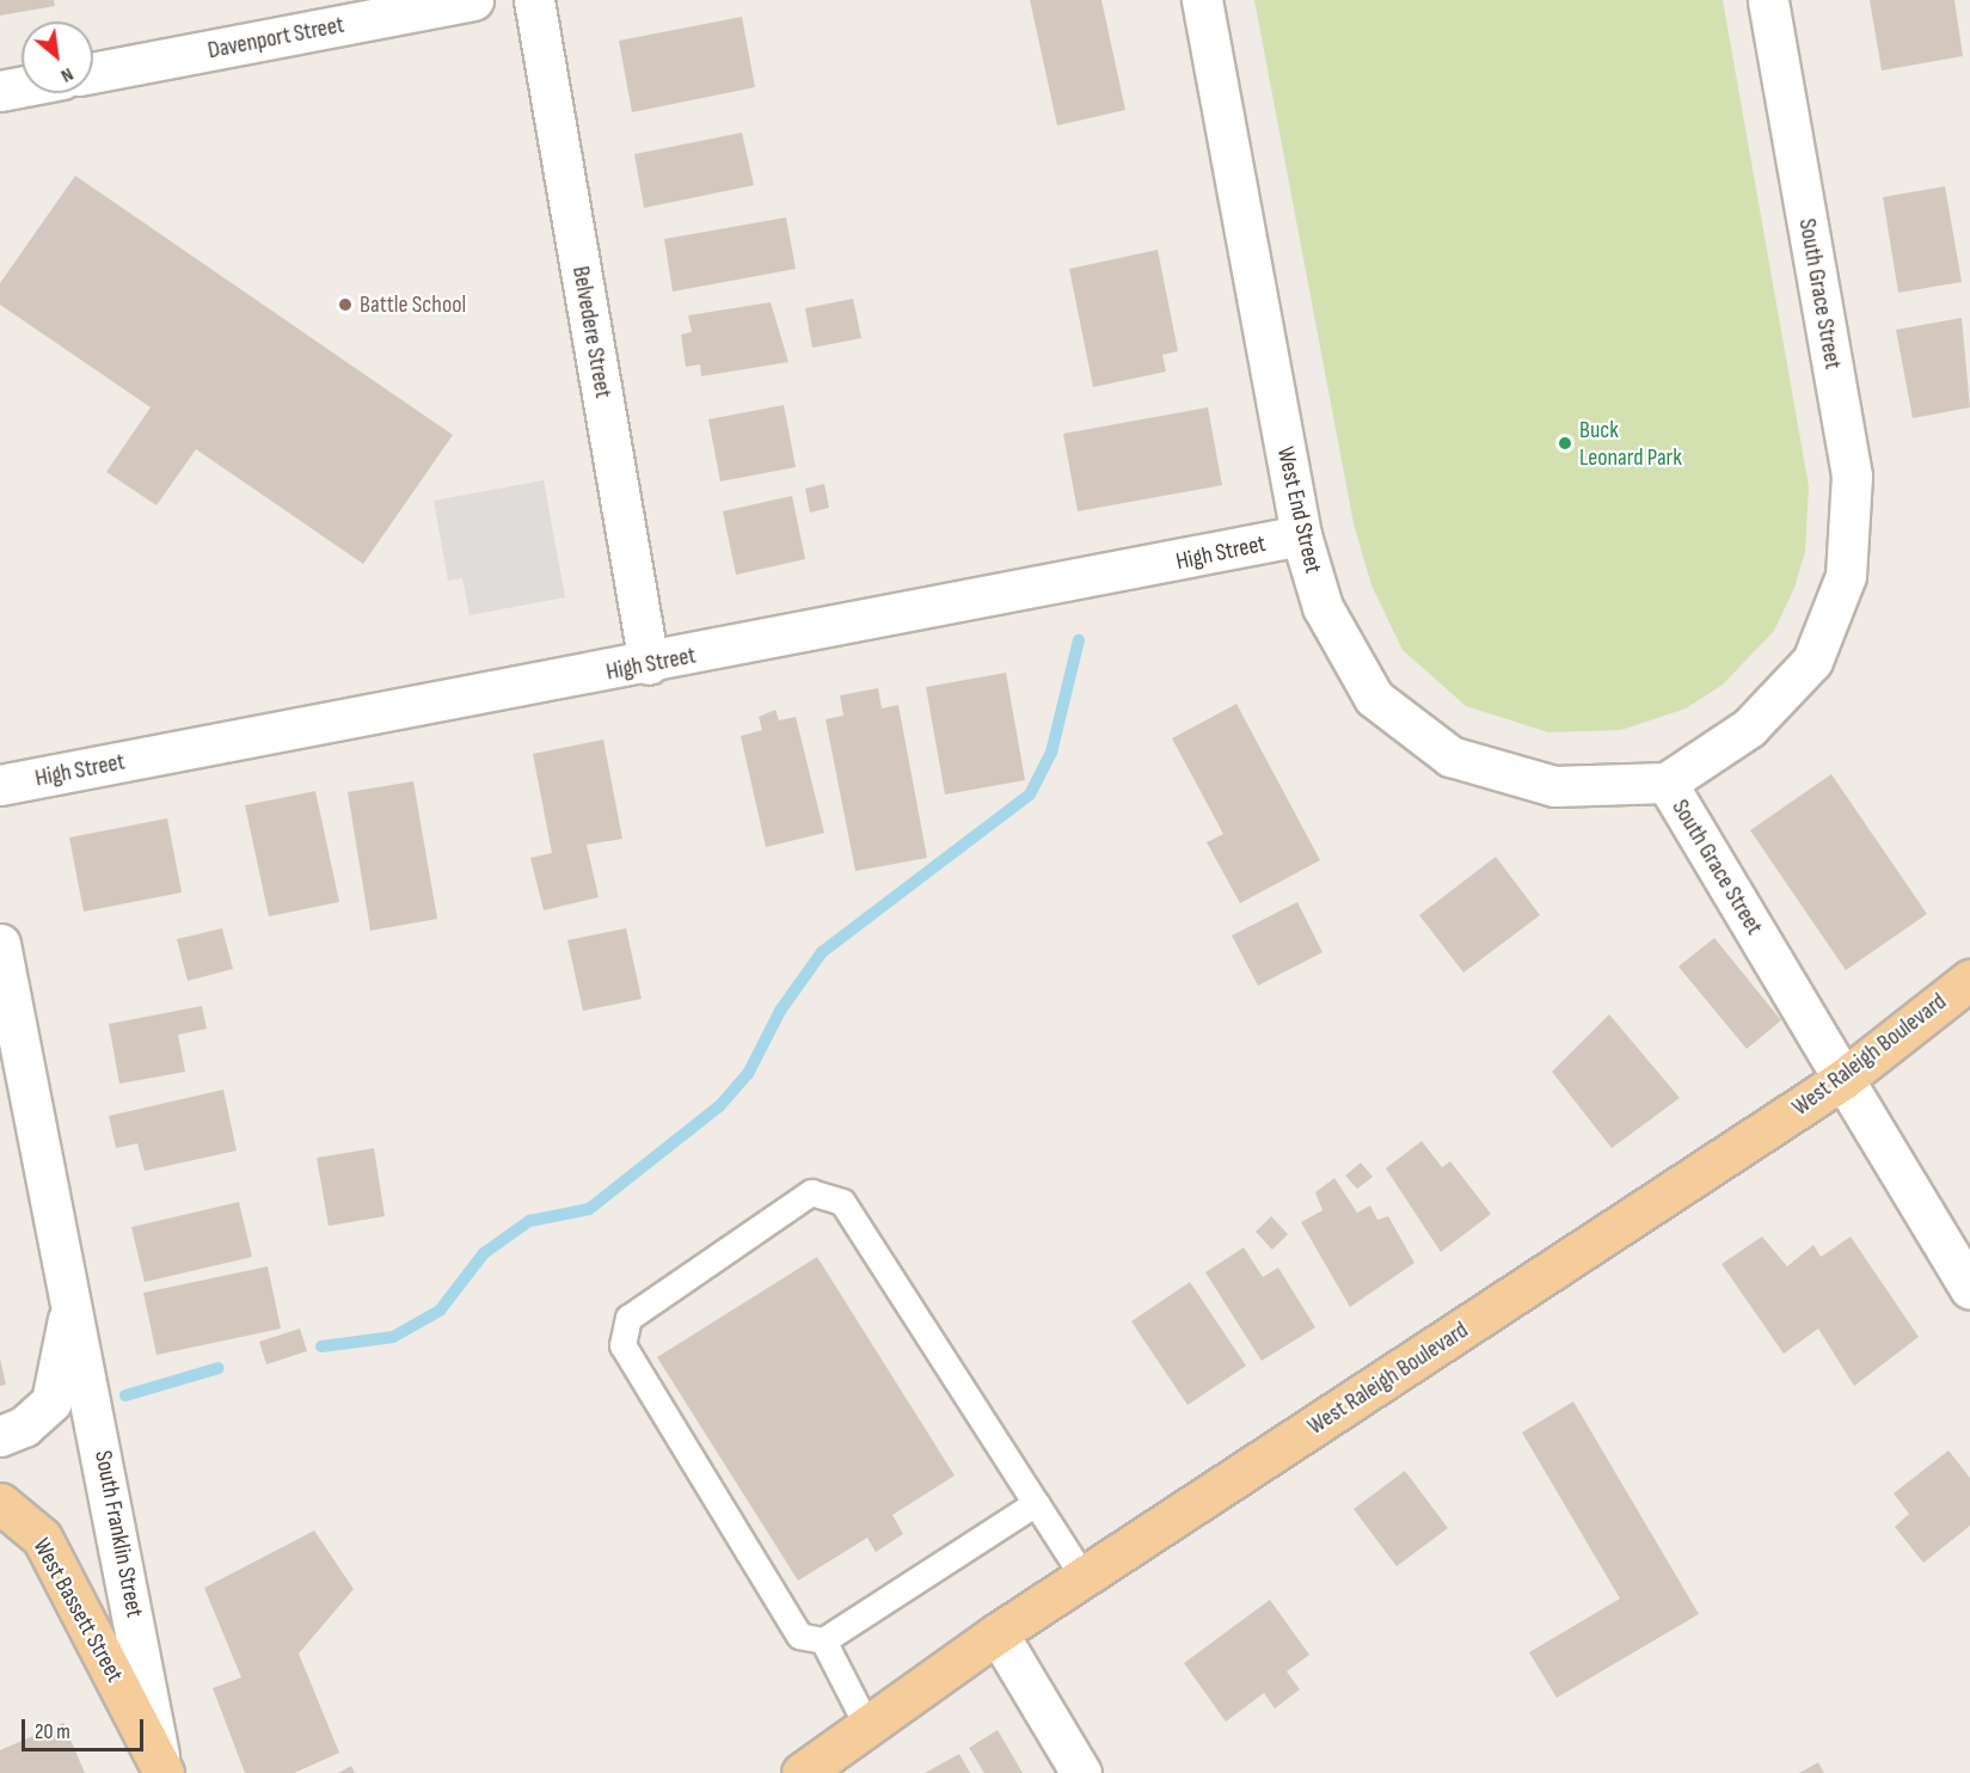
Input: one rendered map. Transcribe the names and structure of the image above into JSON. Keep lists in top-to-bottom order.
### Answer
{
  "streets": {
    "main road": ["West Raleigh Boulevard", "West Bassett Street"],
    "street": [
      "Davenport Street",
      "South Grace Street",
      "Belvedere Street",
      "West End Street",
      "High Street",
      "South Franklin Street"
    ]
  },
  "crossings": [
    ["South Grace Street", "West End Street"],
    ["South Grace Street", "West Raleigh Boulevard"],
    ["Belvedere Street", "High Street"],
    ["West End Street", "High Street"],
    ["South Franklin Street", "West Bassett Street"]
  ],
  "places": ["Battle School", "Buck Leonard Park"],
  "scale_bar": "20 m",
  "north": "bottom right"
}
